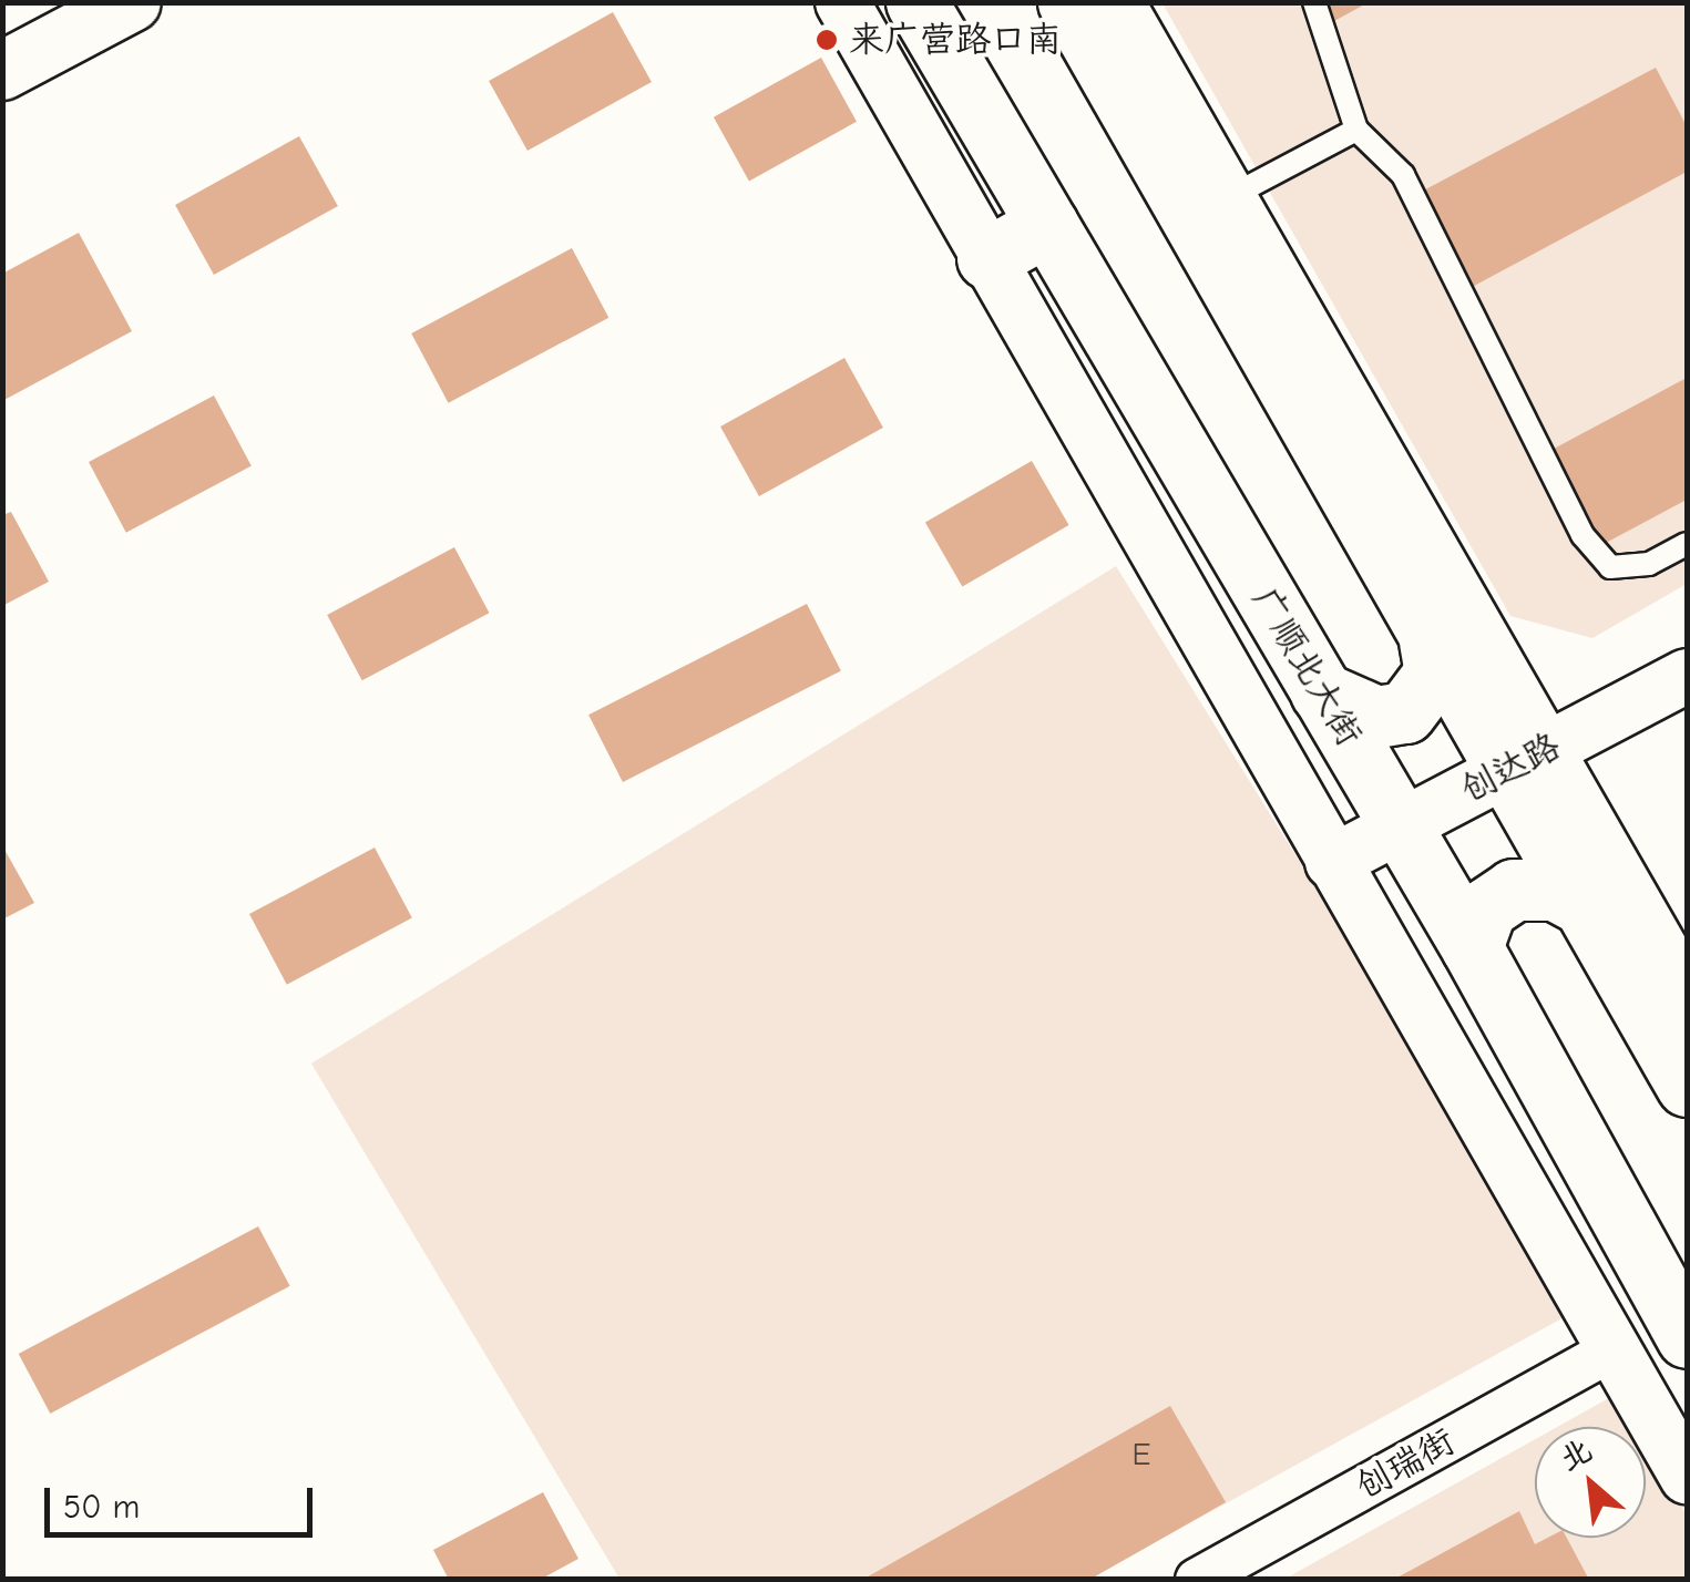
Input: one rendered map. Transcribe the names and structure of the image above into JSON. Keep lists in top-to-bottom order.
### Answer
{
  "streets": {
    "main road": ["广顺北大街"],
    "street": ["创达路", "创瑞街"]
  },
  "crossings": [
    ["广顺北大街", "创达路"]
  ],
  "places": ["来广营路口南"],
  "house_numbers": ["E"],
  "scale_bar": "50 m",
  "north": "top left"
}
